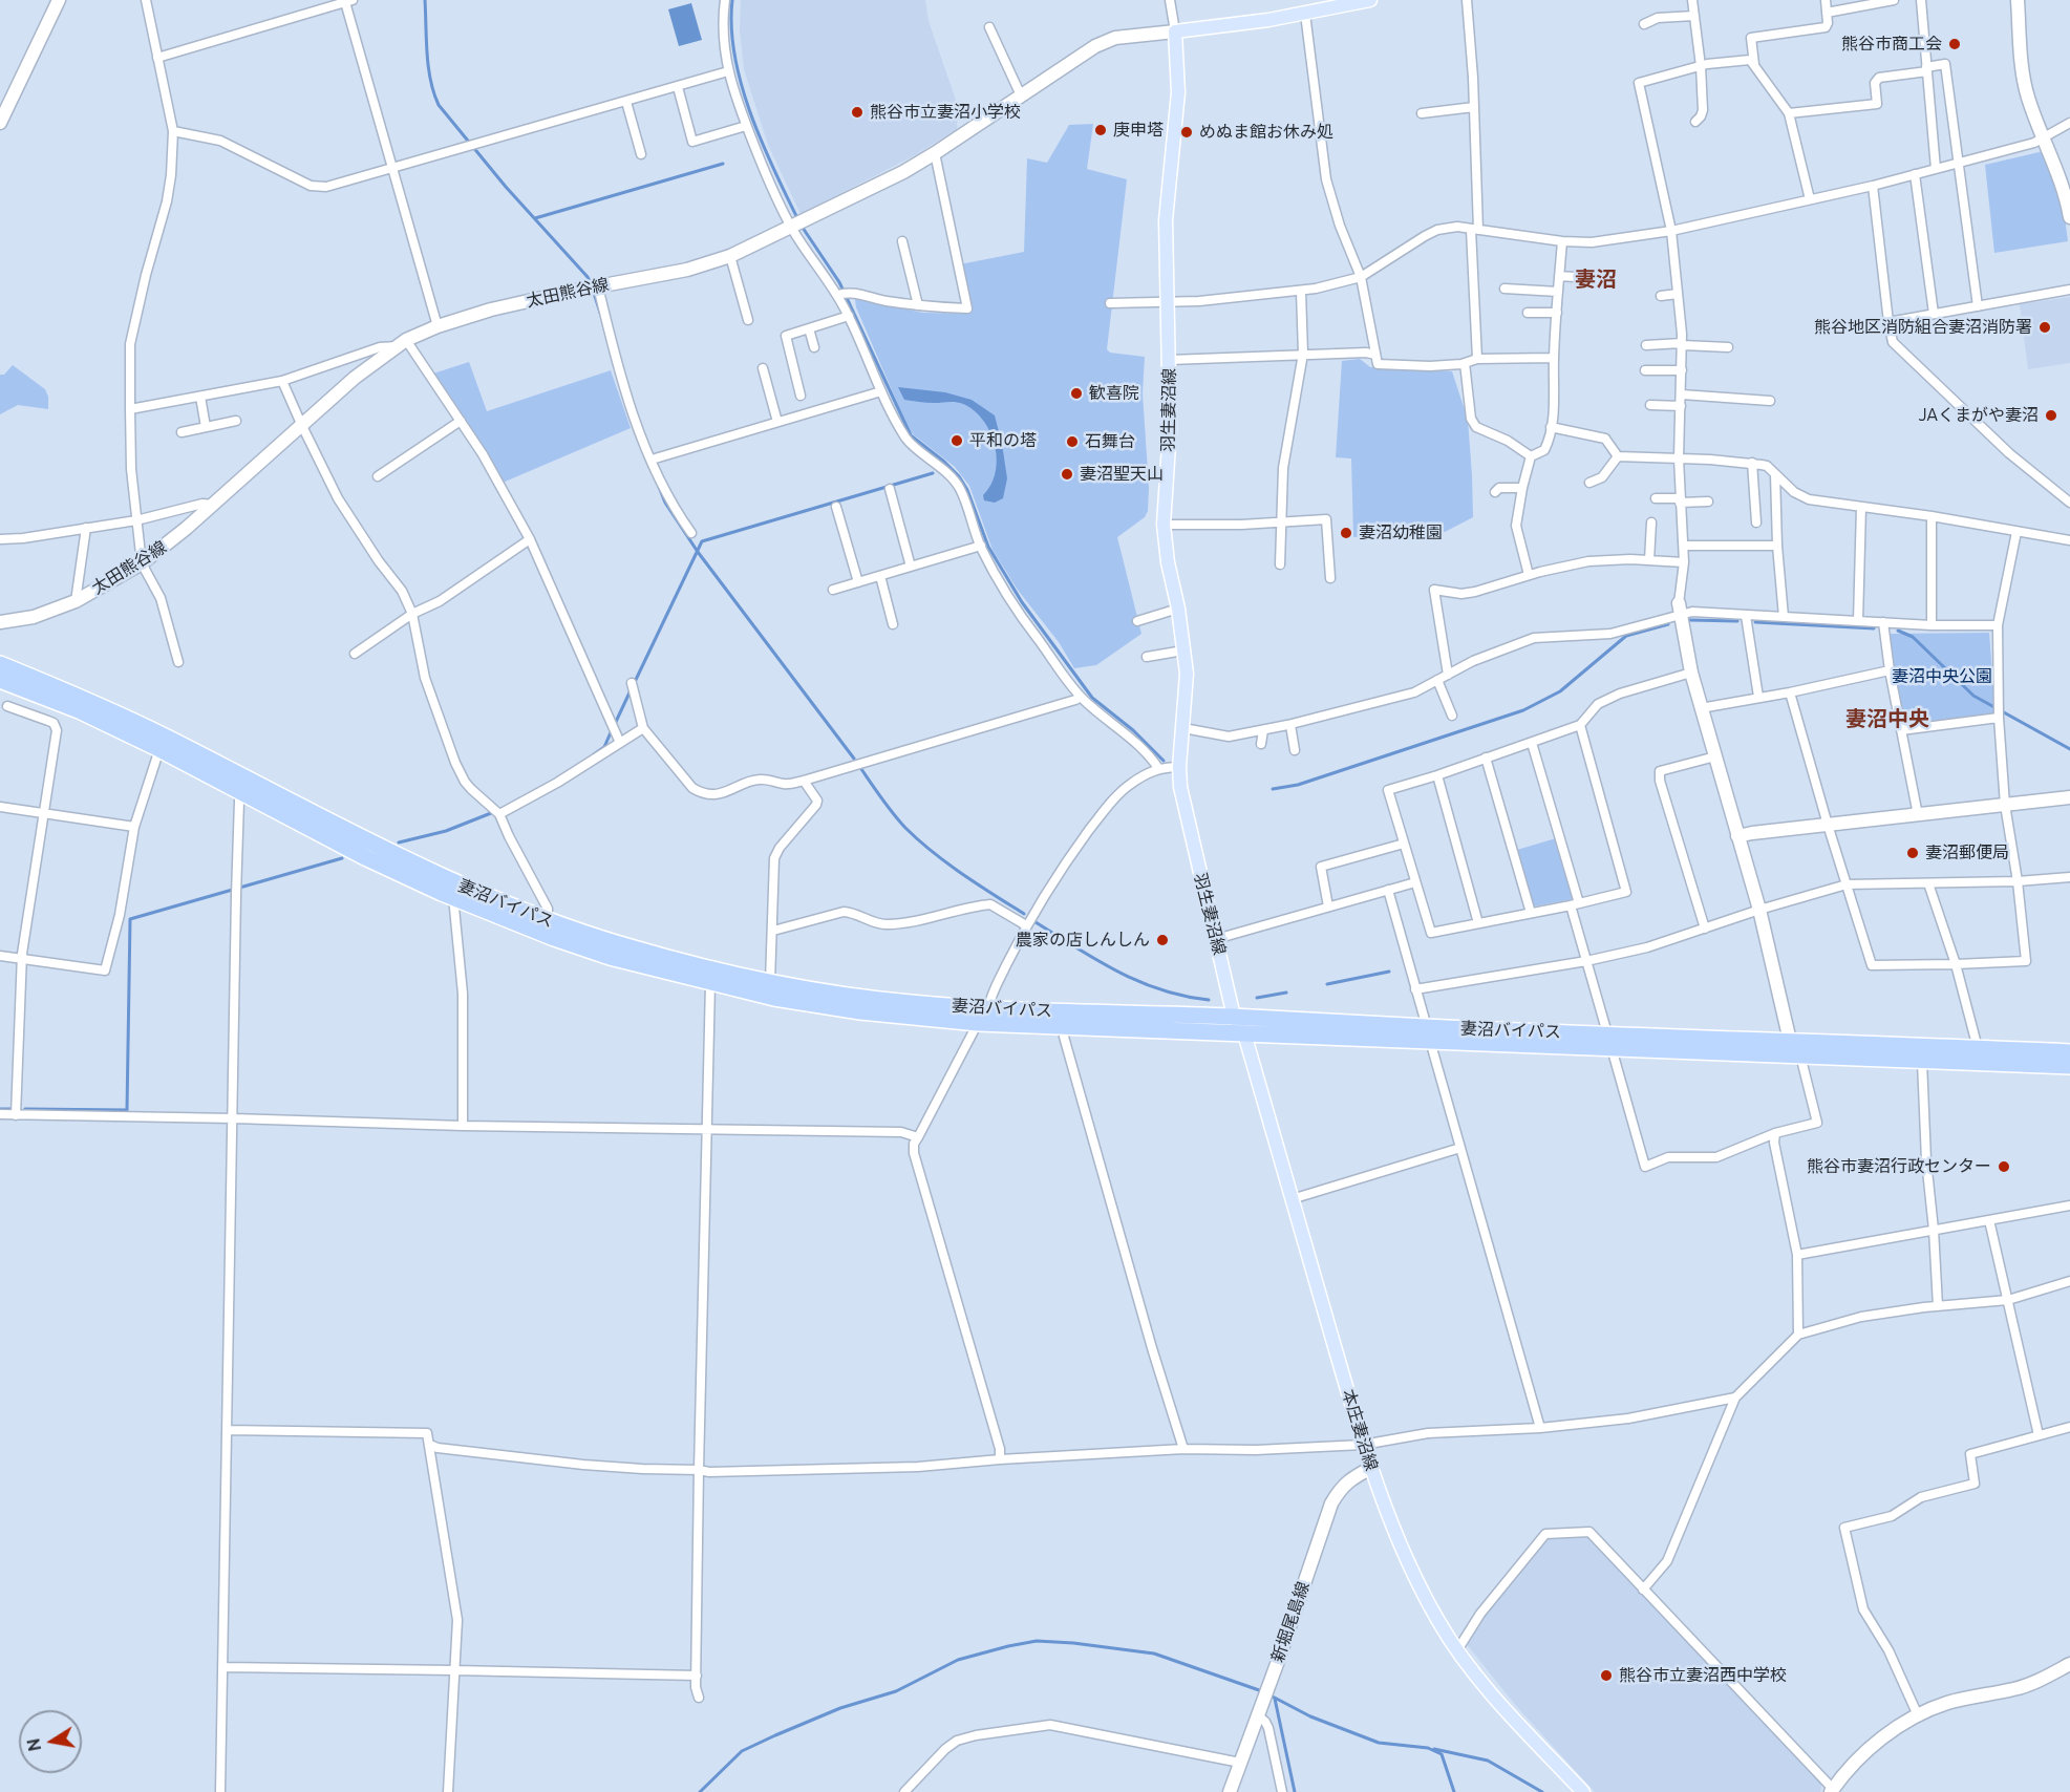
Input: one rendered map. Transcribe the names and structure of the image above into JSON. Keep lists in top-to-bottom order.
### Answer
{
  "streets": {
    "highway": ["妻沼バイパス"],
    "main road": [
      "太田熊谷線",
      "羽生妻沼線",
      "本庄妻沼線",
      "新堀尾島線"
    ]
  },
  "crossings": [
    ["太田熊谷線", "羽生妻沼線"],
    ["羽生妻沼線", "妻沼バイパス"],
    ["羽生妻沼線", "本庄妻沼線"],
    ["妻沼バイパス", "本庄妻沼線"],
    ["本庄妻沼線", "新堀尾島線"]
  ],
  "districts": ["妻沼", "妻沼中央"],
  "parks": ["妻沼中央公園"],
  "places": [
    "熊谷市商工会",
    "熊谷市立妻沼小学校",
    "庚申塔",
    "めぬま館お休み処",
    "熊谷地区消防組合妻沼消防署",
    "歓喜院",
    "JAくまがや妻沼",
    "平和の塔",
    "石舞台",
    "妻沼聖天山",
    "妻沼幼稚園",
    "妻沼郵便局",
    "農家の店しんしん",
    "熊谷市妻沼行政センター",
    "熊谷市立妻沼西中学校"
  ],
  "north": "left"
}
